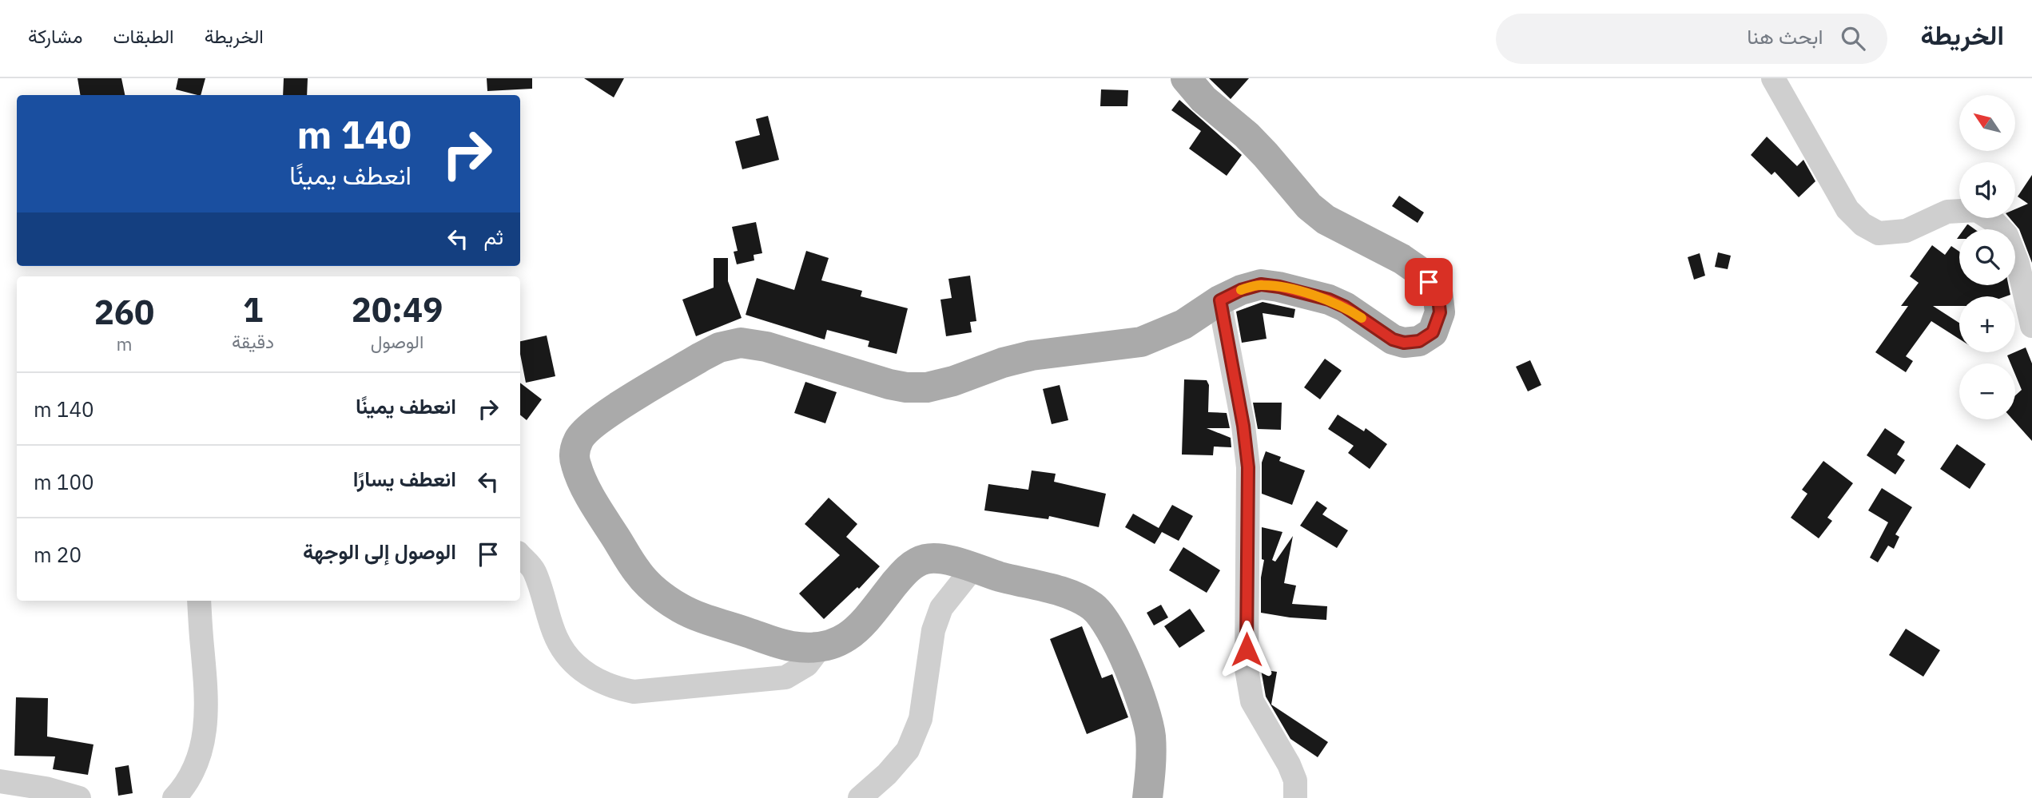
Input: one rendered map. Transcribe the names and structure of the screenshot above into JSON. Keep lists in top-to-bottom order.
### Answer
{
  "north": "top left",
  "page": {
    "header": "الخريطة",
    "search": "ابحث هنا",
    "nav": ["الخريطة", "الطبقات", "مشاركة"],
    "map_buttons": ["+", "−"],
    "turn": ["140 m", "انعطف يمينًا"],
    "then": "ثم",
    "eta": [
      "20:49",
      "الوصول",
      "1",
      "دقيقة",
      "260",
      "m"
    ],
    "list": [
      {
        "name": "انعطف يمينًا",
        "value": "140 m"
      },
      {
        "name": "انعطف يسارًا",
        "value": "100 m"
      },
      {
        "name": "الوصول إلى الوجهة",
        "value": "20 m"
      }
    ]
  }
}
